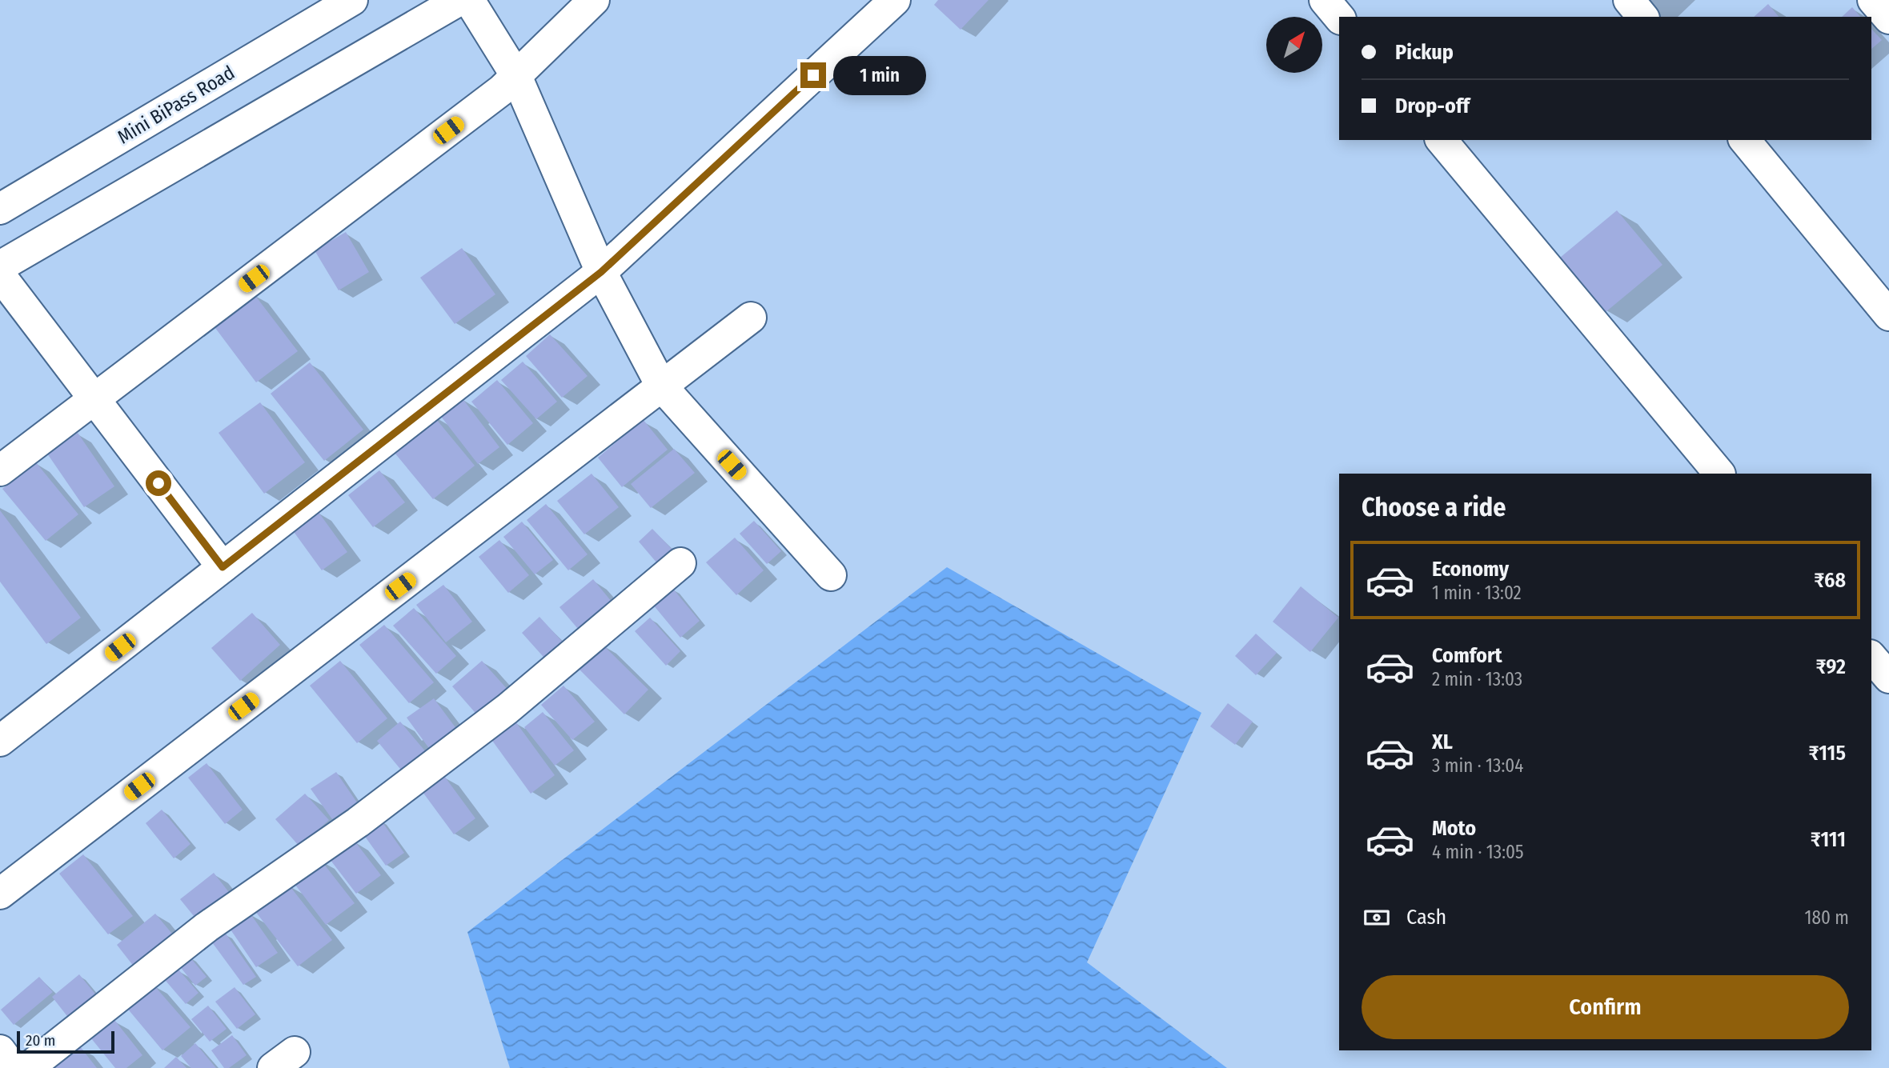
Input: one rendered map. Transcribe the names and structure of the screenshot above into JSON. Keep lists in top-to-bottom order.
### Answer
{
  "streets": {
    "street": ["Mini BiPass Road"]
  },
  "scale_bar": "20 m",
  "north": "top right",
  "page": {
    "banner": ["Pickup", "Drop-off"],
    "bubble": "1 min",
    "heading": "Choose a ride",
    "list": [
      {
        "name": "Economy",
        "note": "1 min · 13:02",
        "value": "₹68"
      },
      {
        "name": "Comfort",
        "note": "2 min · 13:03",
        "value": "₹92"
      },
      {
        "name": "XL",
        "note": "3 min · 13:04",
        "value": "₹115"
      },
      {
        "name": "Moto",
        "note": "4 min · 13:05",
        "value": "₹111"
      }
    ],
    "pay": ["Cash", "180 m"],
    "buttons": "Confirm",
    "scale": "20 m"
  }
}
